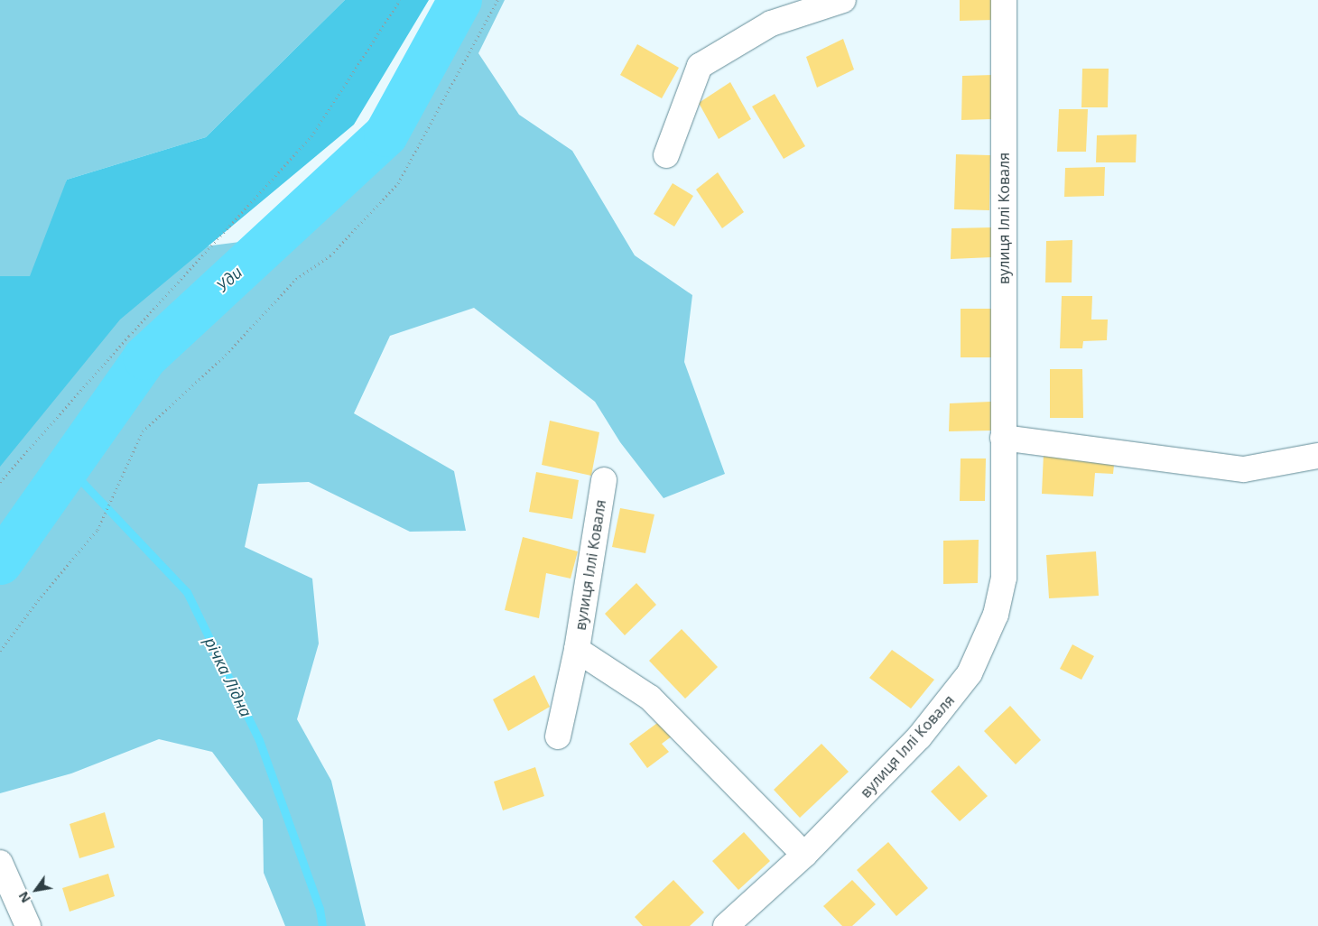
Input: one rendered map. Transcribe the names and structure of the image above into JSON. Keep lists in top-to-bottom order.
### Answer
{
  "streets": {
    "street": ["вулиця Іллі Коваля"]
  },
  "water": ["Уди", "річка Лідна"],
  "north": "bottom left"
}
